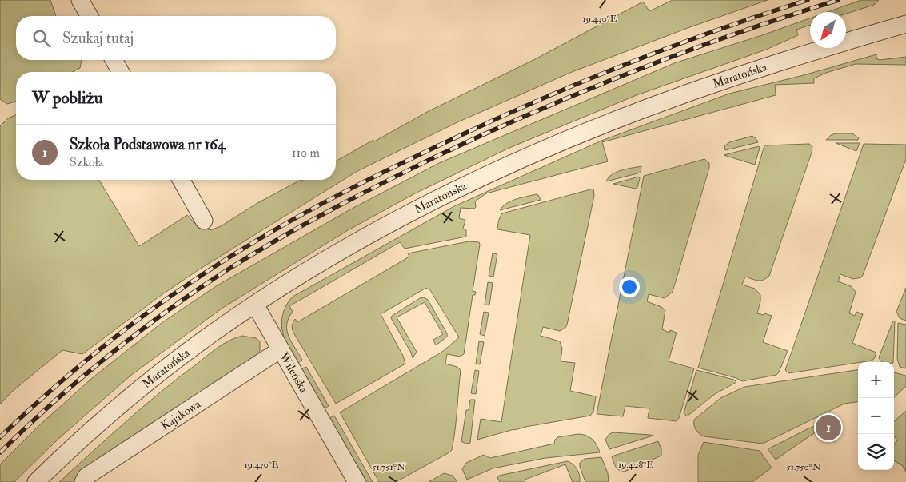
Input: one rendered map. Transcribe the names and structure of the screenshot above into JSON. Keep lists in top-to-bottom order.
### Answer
{
  "streets": {
    "street": ["Maratońska", "Wileńska", "Kajakowa"]
  },
  "crossings": [
    ["Maratońska", "Wileńska"],
    ["Wileńska", "Kajakowa"]
  ],
  "north": "bottom left",
  "page": {
    "search": "Szukaj tutaj",
    "heading": "W pobliżu",
    "list": [
      {
        "mark": "1",
        "name": "Szkoła Podstawowa nr 164",
        "note": "Szkoła",
        "value": "110 m"
      }
    ],
    "map_buttons": ["+", "−"],
    "pins": "1"
  },
  "coordinates": [
    "19.430°E",
    "19.428°E",
    "51.751°N",
    "51.750°N"
  ]
}
